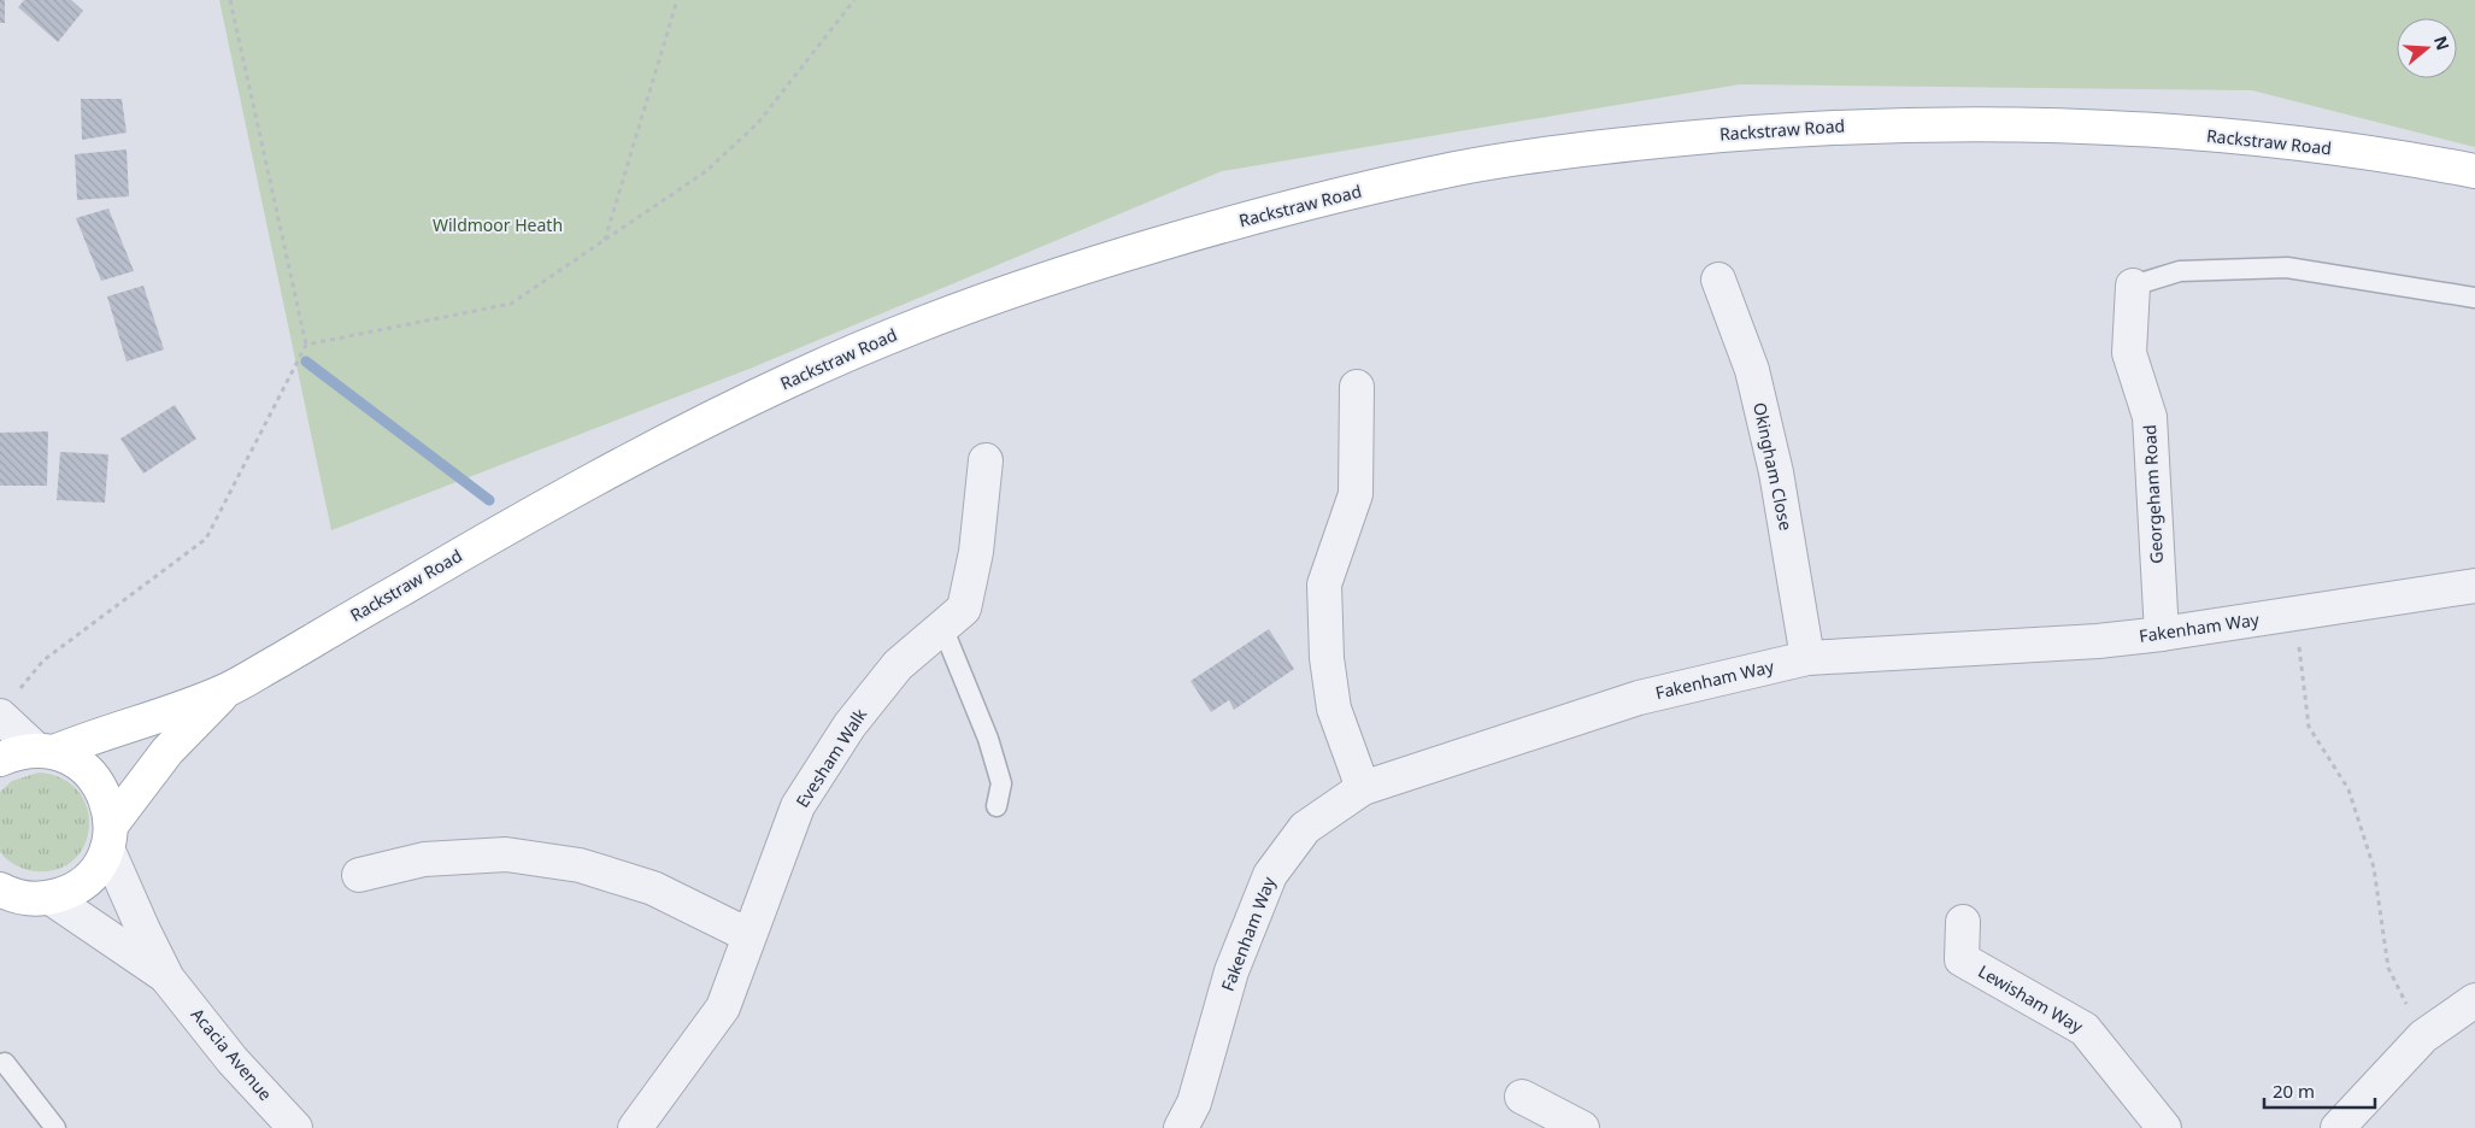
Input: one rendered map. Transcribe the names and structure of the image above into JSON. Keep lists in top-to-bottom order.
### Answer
{
  "streets": {
    "main road": ["Rackstraw Road"],
    "street": [
      "Okingham Close",
      "Georgeham Road",
      "Fakenham Way",
      "Evesham Walk",
      "Lewisham Way",
      "Acacia Avenue"
    ]
  },
  "crossings": [
    ["Rackstraw Road", "Acacia Avenue"],
    ["Okingham Close", "Fakenham Way"],
    ["Georgeham Road", "Fakenham Way"]
  ],
  "parks": ["Wildmoor Heath"],
  "scale_bar": "20 m",
  "north": "right"
}
